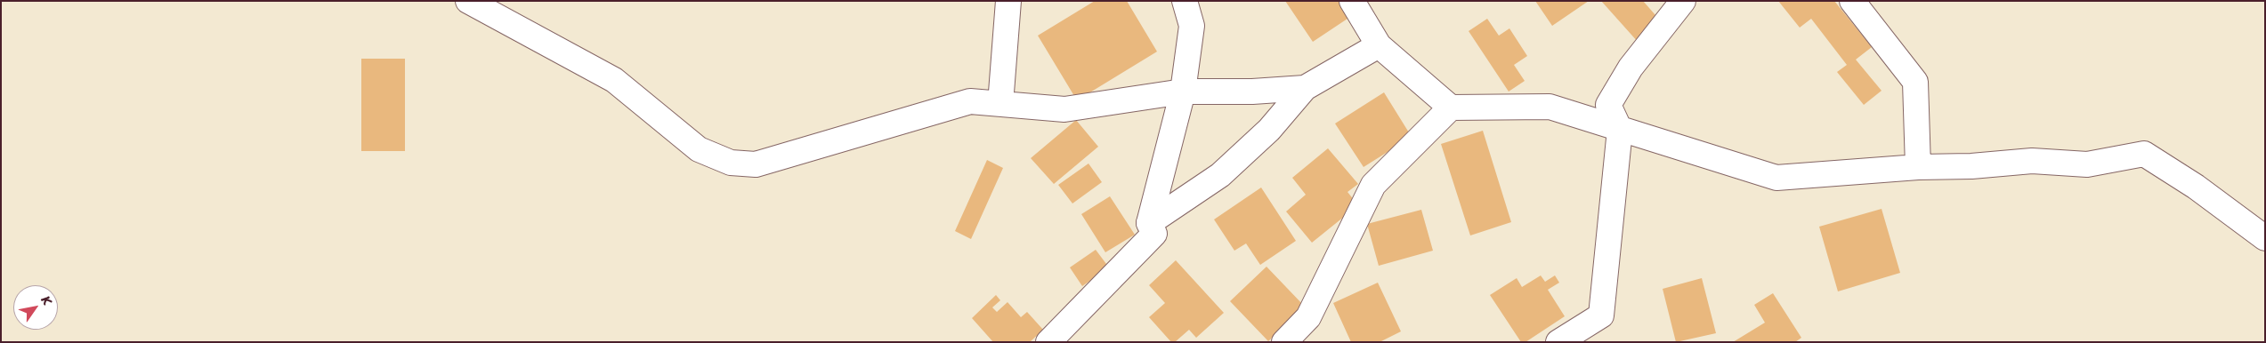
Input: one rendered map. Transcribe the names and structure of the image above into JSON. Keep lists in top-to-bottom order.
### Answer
{
  "north": "top right"
}
